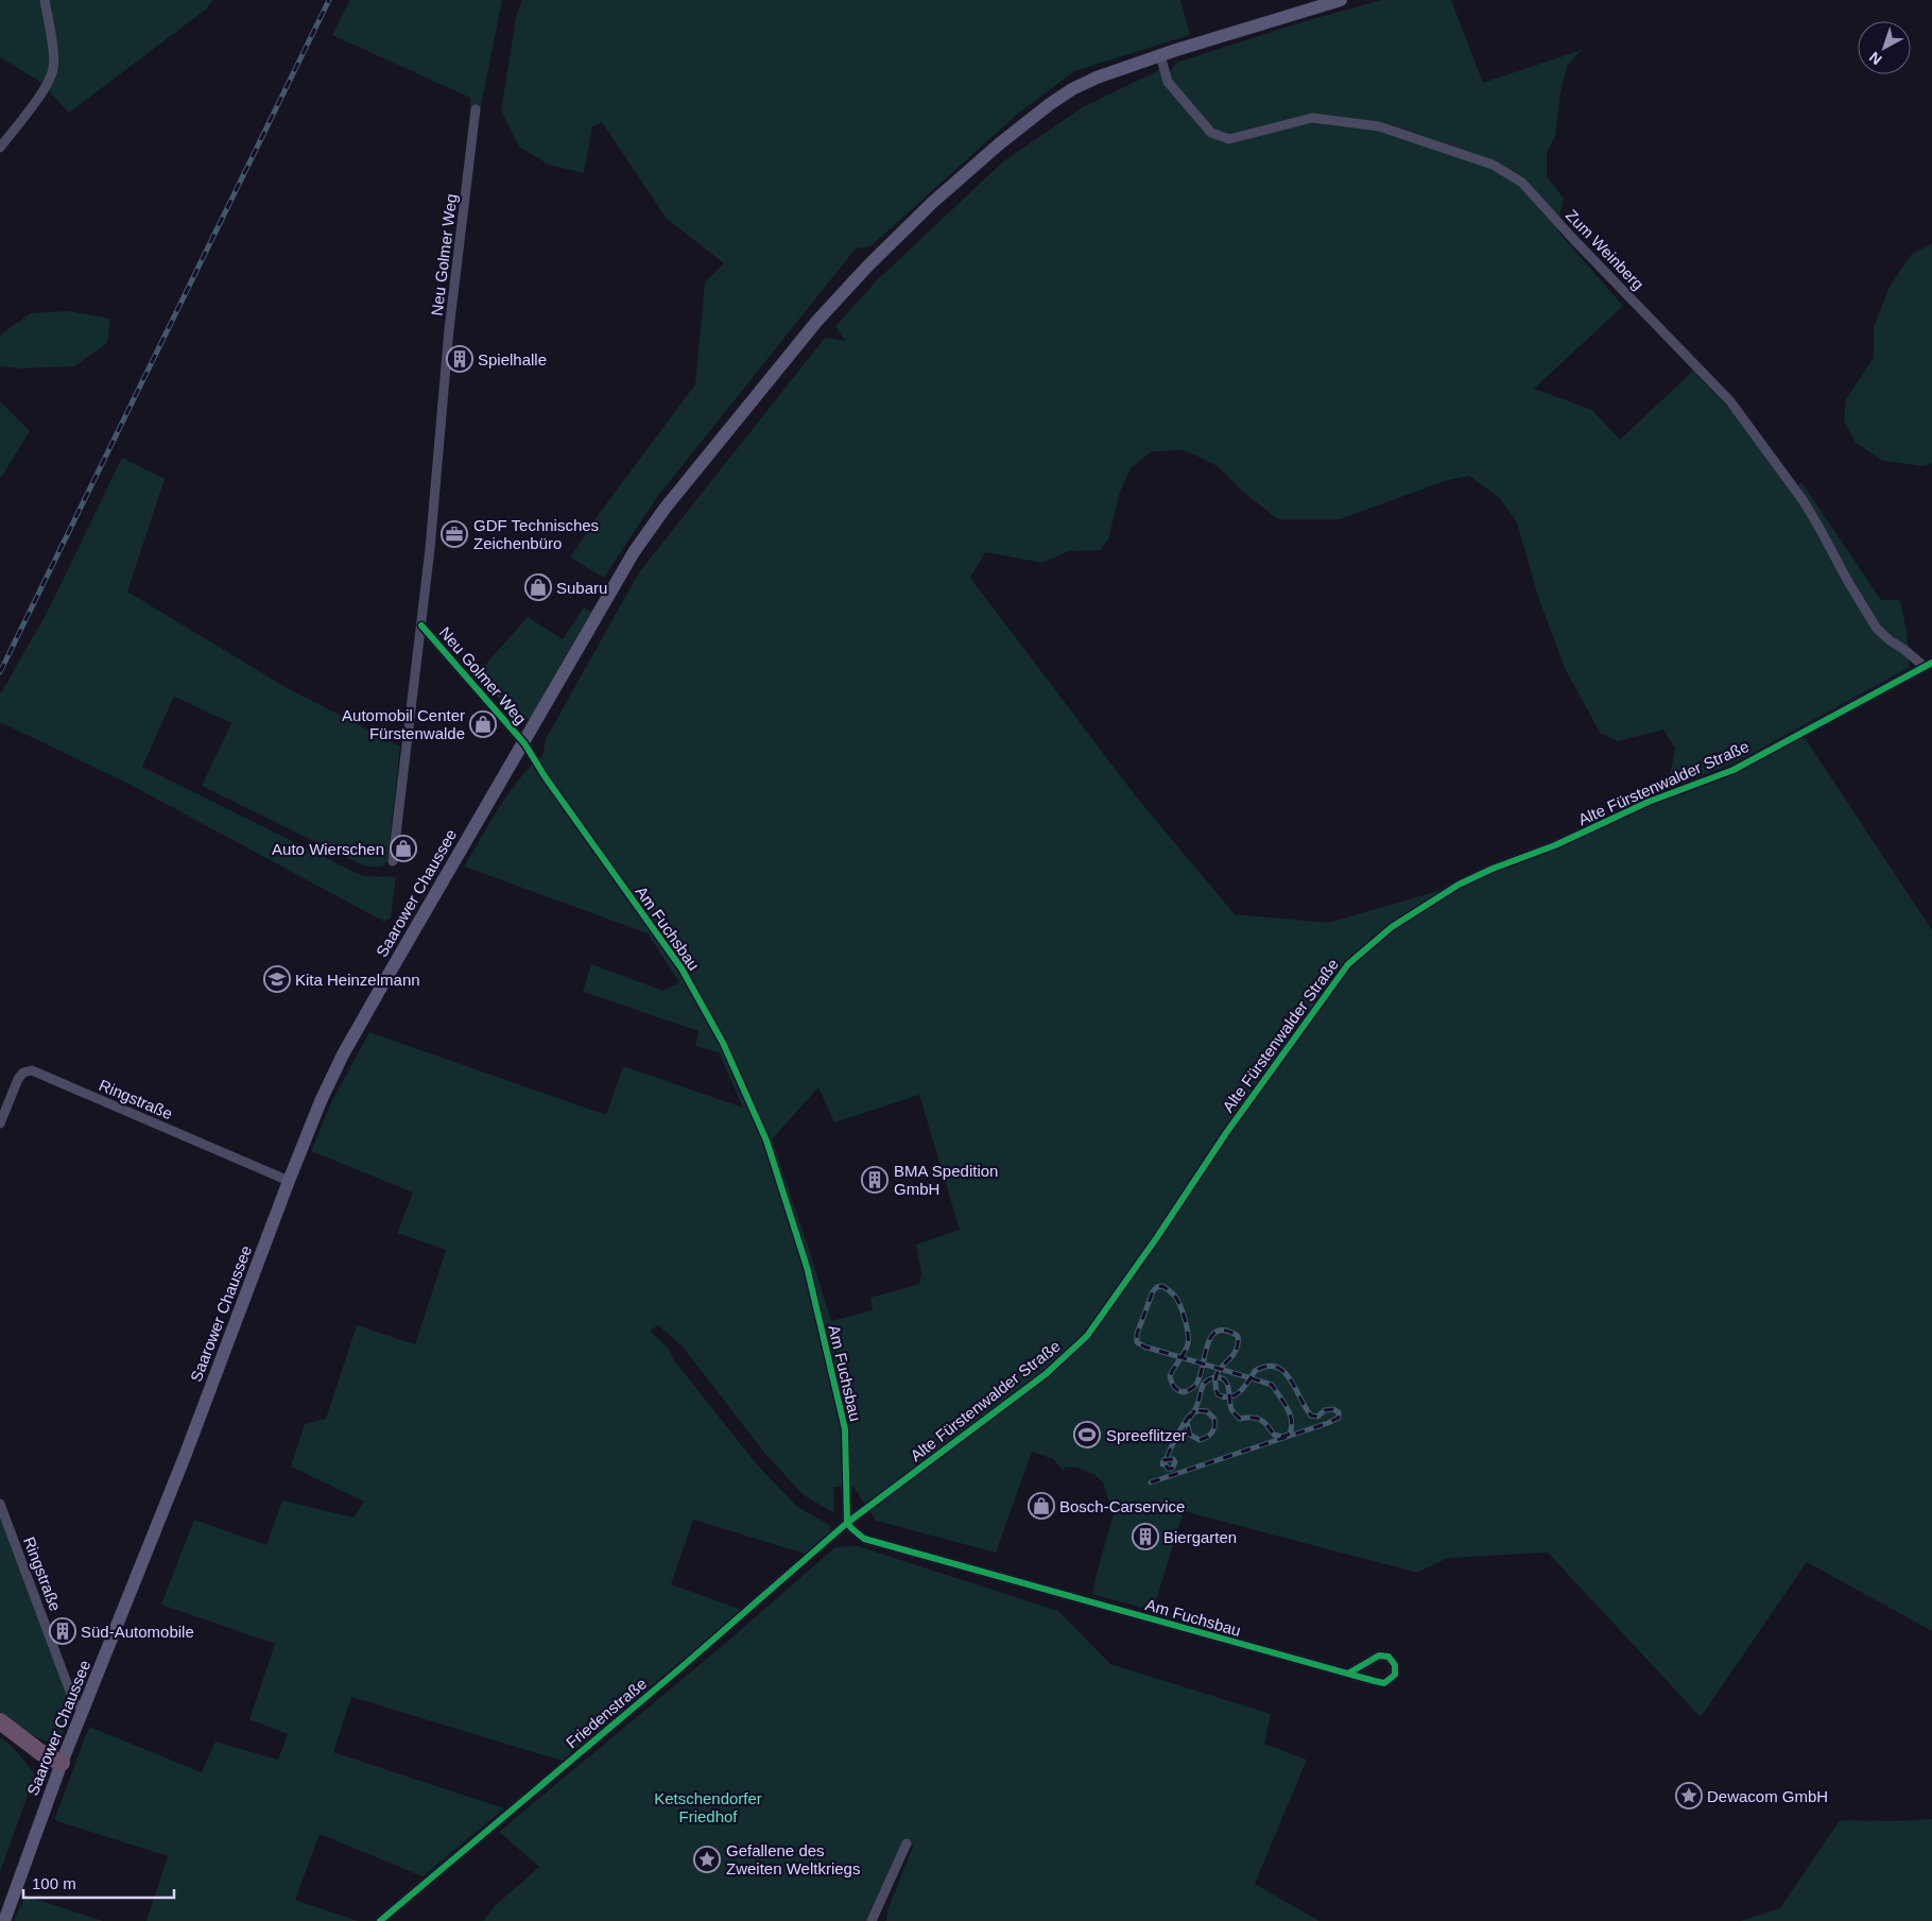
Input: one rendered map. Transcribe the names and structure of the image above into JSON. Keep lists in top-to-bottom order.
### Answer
{
  "streets": {
    "main road": ["Saarower Chaussee"],
    "street": [
      "Zum Weinberg",
      "Neu Golmer Weg",
      "Alte Fürstenwalder Straße",
      "Am Fuchsbau",
      "Ringstraße",
      "Friedenstraße"
    ]
  },
  "crossings": [
    ["Zum Weinberg", "Alte Fürstenwalder Straße"],
    ["Zum Weinberg", "Saarower Chaussee"],
    ["Neu Golmer Weg", "Saarower Chaussee"],
    ["Neu Golmer Weg", "Am Fuchsbau"],
    ["Alte Fürstenwalder Straße", "Am Fuchsbau"],
    ["Alte Fürstenwalder Straße", "Friedenstraße"],
    ["Saarower Chaussee", "Am Fuchsbau"],
    ["Saarower Chaussee", "Ringstraße"],
    ["Am Fuchsbau", "Friedenstraße"]
  ],
  "parks": ["Ketschendorfer Friedhof"],
  "places": {
    "building": [
      "Spielhalle",
      "BMA Spedition GmbH",
      "Biergarten",
      "Süd-Automobile"
    ],
    "office": ["GDF Technisches Zeichenbüro"],
    "shop": [
      "Subaru",
      "Automobil Center Fürstenwalde",
      "Auto Wierschen",
      "Bosch-Carservice"
    ],
    "school or university": ["Kita Heinzelmann"],
    "sports": ["Spreeflitzer"],
    "place": ["Dewacom GmbH", "Gefallene des Zweiten Weltkriegs"]
  },
  "scale_bar": "100 m",
  "north": "bottom left"
}
